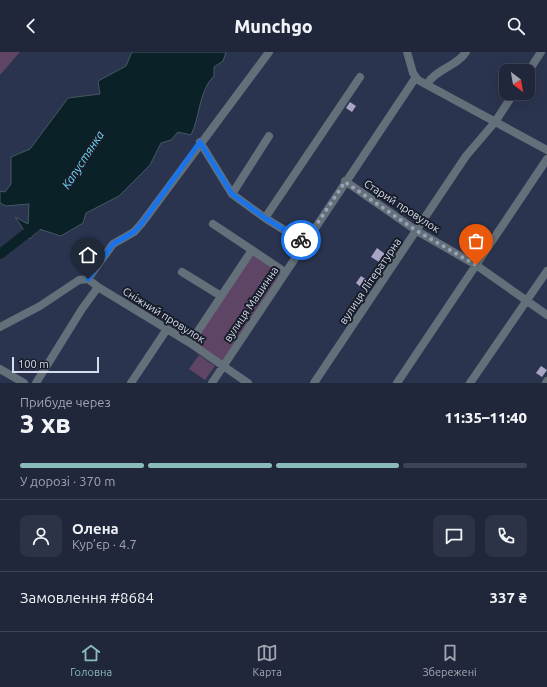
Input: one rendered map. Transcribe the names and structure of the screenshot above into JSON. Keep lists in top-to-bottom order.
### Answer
{
  "streets": {
    "street": [
      "Старий провулок",
      "вулиця Літературна",
      "вулиця Машинна",
      "Сніжний провулок"
    ]
  },
  "crossings": [
    ["Старий провулок", "вулиця Літературна"],
    ["Старий провулок", "вулиця Машинна"],
    ["вулиця Машинна", "Сніжний провулок"]
  ],
  "water": ["Капустянка"],
  "scale_bar": "100 m",
  "north": "bottom right",
  "page": {
    "header": "Munchgo",
    "scale": "100 m",
    "heading": ["3 хв", "Прибуде через", "11:35–11:40"],
    "panel": [
      "Олена",
      "Кур’єр · 4.7",
      "Замовлення #8684",
      "337 ₴"
    ],
    "bar": "У дорозі · 370 m",
    "tabs": ["Головна", "Карта", "Збережені"]
  }
}
